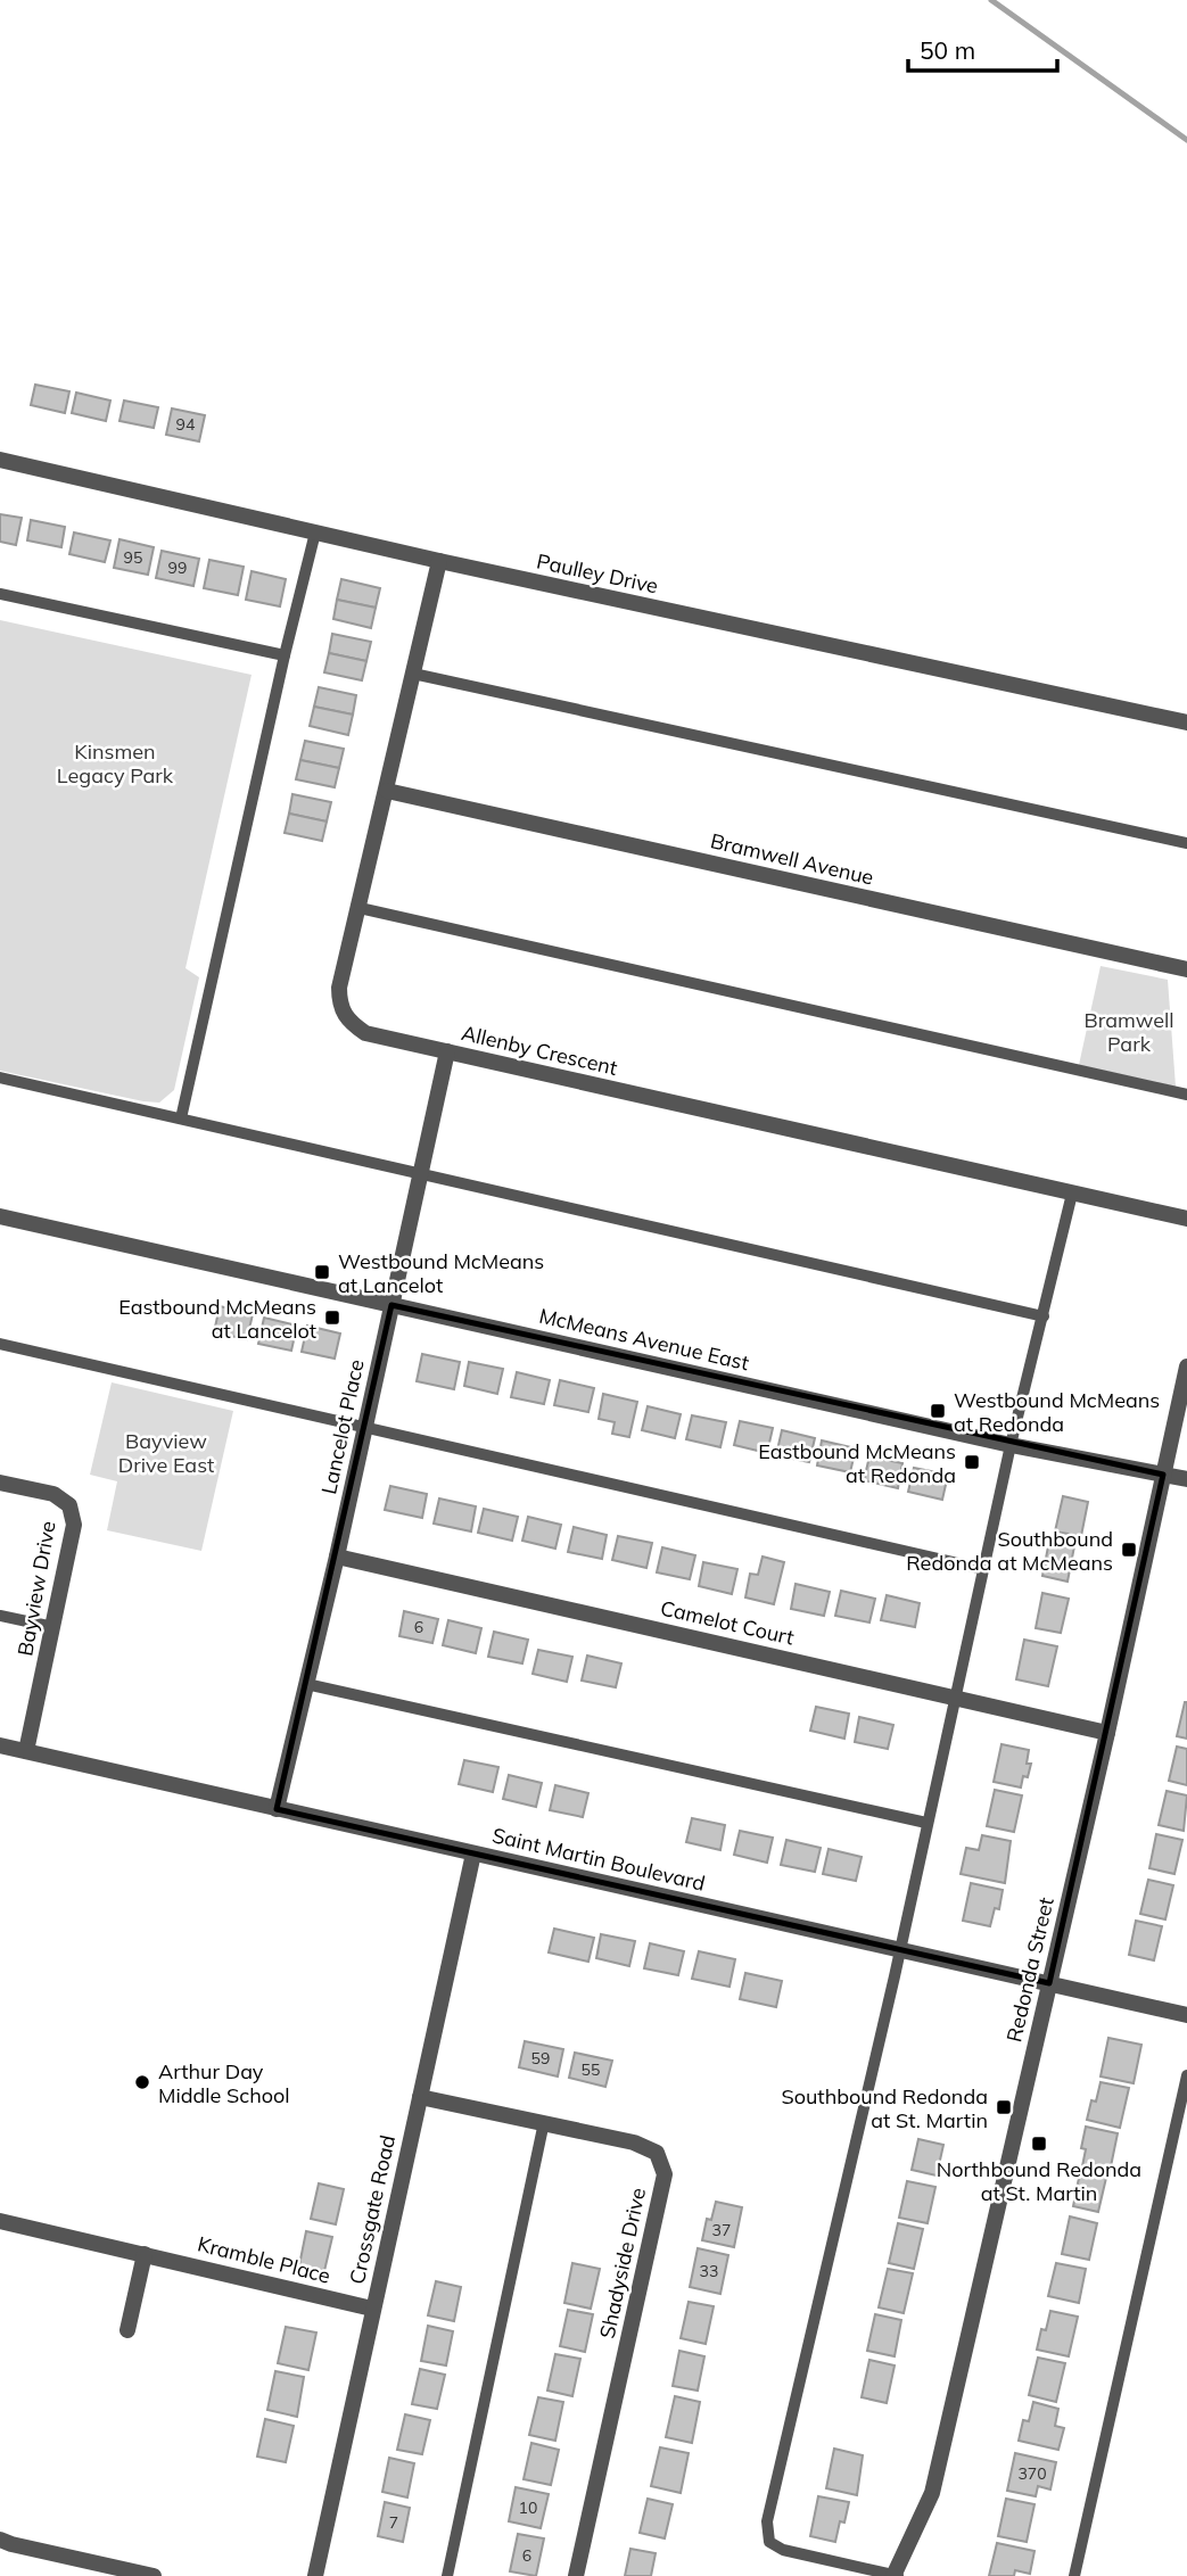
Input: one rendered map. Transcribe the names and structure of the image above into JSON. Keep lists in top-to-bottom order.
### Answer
{
  "streets": {
    "street": [
      "Paulley Drive",
      "Bramwell Avenue",
      "Allenby Crescent",
      "McMeans Avenue East",
      "Lancelot Place",
      "Bayview Drive",
      "Camelot Court",
      "Saint Martin Boulevard",
      "Redonda Street",
      "Crossgate Road",
      "Kramble Place",
      "Shadyside Drive"
    ]
  },
  "crossings": [
    ["Paulley Drive", "Allenby Crescent"],
    ["Bramwell Avenue", "Allenby Crescent"],
    ["Allenby Crescent", "Lancelot Place"],
    ["McMeans Avenue East", "Lancelot Place"],
    ["McMeans Avenue East", "Redonda Street"],
    ["Lancelot Place", "Camelot Court"],
    ["Lancelot Place", "Saint Martin Boulevard"],
    ["Bayview Drive", "Saint Martin Boulevard"],
    ["Camelot Court", "Redonda Street"],
    ["Saint Martin Boulevard", "Redonda Street"],
    ["Saint Martin Boulevard", "Crossgate Road"],
    ["Crossgate Road", "Kramble Place"],
    ["Crossgate Road", "Shadyside Drive"]
  ],
  "parks": ["Kinsmen Legacy Park", "Bramwell Park", "Bayview Drive East"],
  "places": {
    "transit": [
      "Westbound McMeans at Lancelot",
      "Eastbound McMeans at Lancelot",
      "Westbound McMeans at Redonda",
      "Eastbound McMeans at Redonda",
      "Southbound Redonda at McMeans",
      "Southbound Redonda at St. Martin",
      "Northbound Redonda at St. Martin"
    ],
    "other": ["Arthur Day Middle School"]
  },
  "house_numbers": [
    "94",
    "95",
    "99",
    "6",
    "59",
    "55",
    "37",
    "33",
    "370",
    "10",
    "7",
    "6"
  ],
  "scale_bar": "50 m"
}
